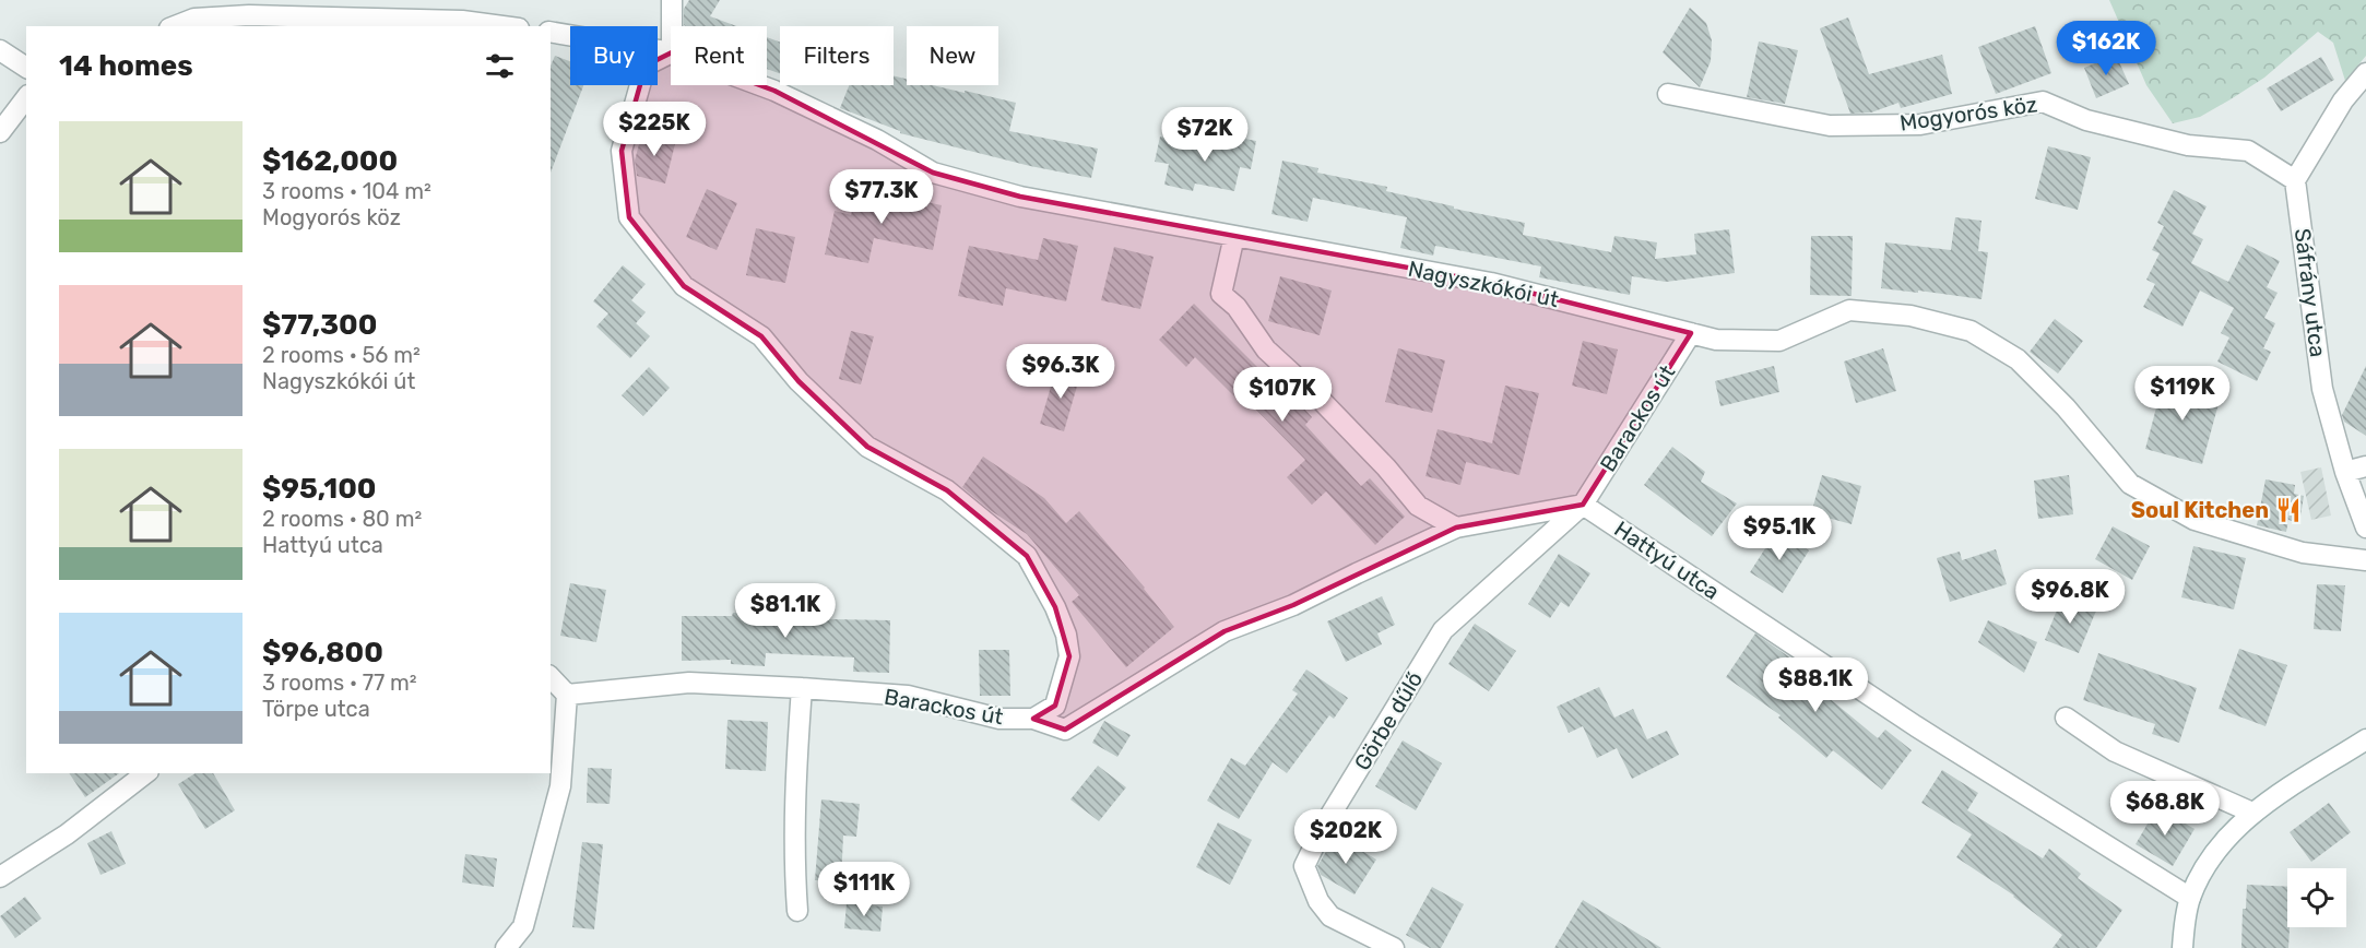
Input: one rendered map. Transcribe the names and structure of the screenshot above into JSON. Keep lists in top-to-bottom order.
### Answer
{
  "streets": {
    "street": [
      "Mogyorós köz",
      "Nagyszkókói út",
      "Sáfrány utca",
      "Barackos út",
      "Hattyú utca",
      "Görbe dűlő"
    ]
  },
  "crossings": [
    ["Mogyorós köz", "Sáfrány utca"],
    ["Nagyszkókói út", "Barackos út"],
    ["Barackos út", "Hattyú utca"],
    ["Barackos út", "Görbe dűlő"],
    ["Hattyú utca", "Görbe dűlő"]
  ],
  "places": {
    "restaurant": ["Soul Kitchen"]
  },
  "page": {
    "price": [
      "$162K",
      "$225K",
      "$72K",
      "$77.3K",
      "$96.3K",
      "$119K",
      "$107K",
      "$95.1K",
      "$96.8K",
      "$81.1K",
      "$88.1K",
      "$68.8K",
      "$202K",
      "$111K"
    ],
    "chip": [
      "Buy",
      "Rent",
      "Filters",
      "New"
    ],
    "heading": "14 homes",
    "list": [
      {
        "name": "$162,000",
        "note": "3 rooms · 104 m² · Mogyorós köz"
      },
      {
        "name": "$77,300",
        "note": "2 rooms · 56 m² · Nagyszkókói út"
      },
      {
        "name": "$95,100",
        "note": "2 rooms · 80 m² · Hattyú utca"
      },
      {
        "name": "$96,800",
        "note": "3 rooms · 77 m² · Törpe utca"
      }
    ]
  }
}
